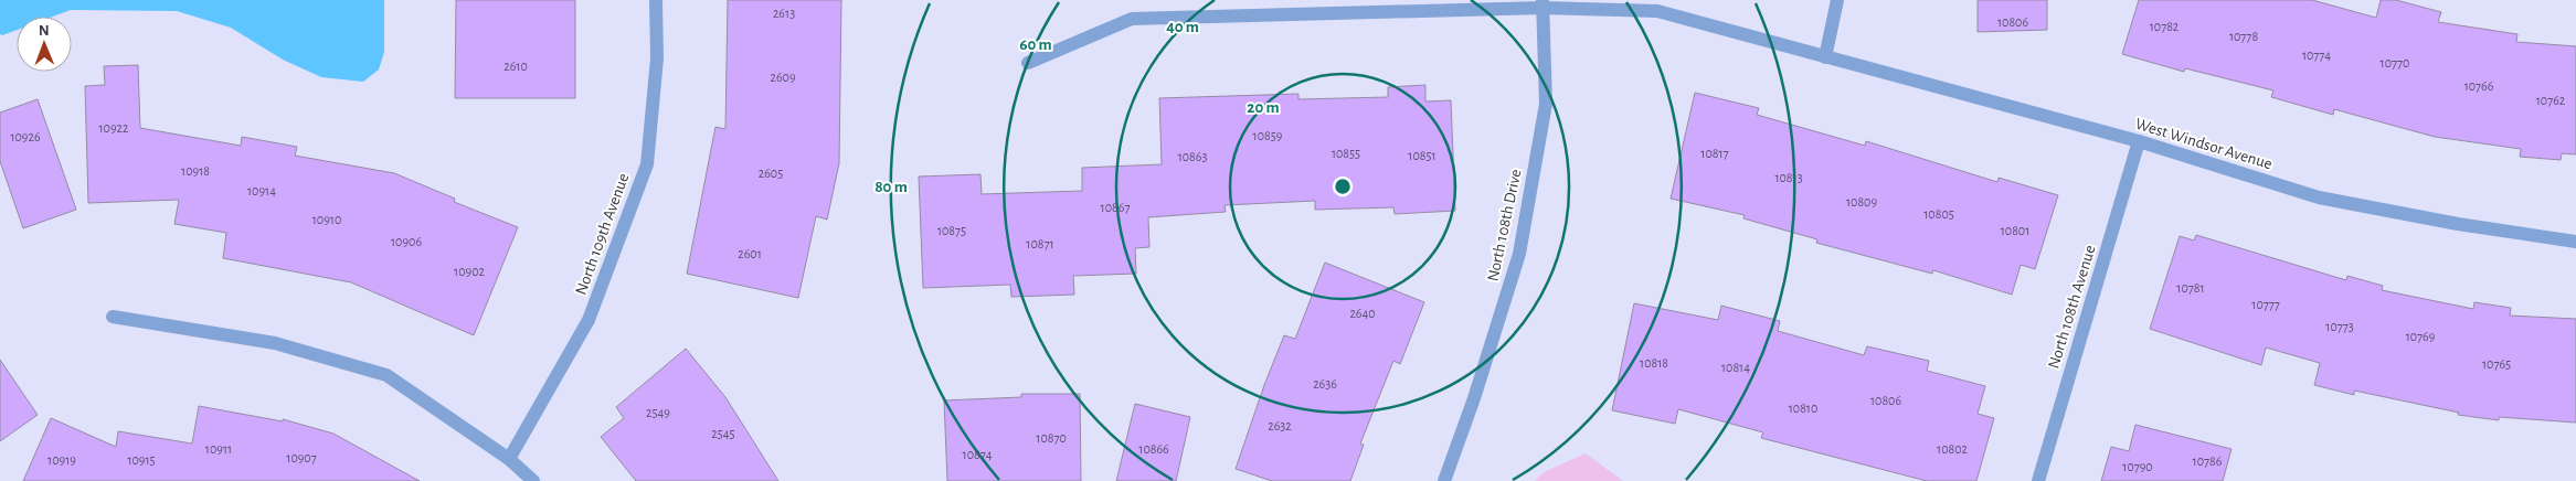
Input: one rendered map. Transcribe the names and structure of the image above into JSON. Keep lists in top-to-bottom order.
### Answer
{
  "streets": {
    "street": [
      "West Windsor Avenue",
      "North 108th Drive",
      "North 109th Avenue",
      "North 108th Avenue"
    ]
  },
  "crossings": [
    ["West Windsor Avenue", "North 108th Drive"],
    ["West Windsor Avenue", "North 108th Avenue"]
  ],
  "house_numbers": [
    "2613",
    "10806",
    "10782",
    "10778",
    "10774",
    "10770",
    "2610",
    "2609",
    "10766",
    "10762",
    "10922",
    "10859",
    "10926",
    "10855",
    "10817",
    "10851",
    "10863",
    "10918",
    "2605",
    "10813",
    "10914",
    "10809",
    "10867",
    "10805",
    "10910",
    "10875",
    "10801",
    "10906",
    "10871",
    "2601",
    "10902",
    "10781",
    "10777",
    "2640",
    "10773",
    "10769",
    "10818",
    "10765",
    "10814",
    "2636",
    "10806",
    "10810",
    "2549",
    "2632",
    "2545",
    "10870",
    "10911",
    "10866",
    "10802",
    "10874",
    "10907",
    "10919",
    "10915",
    "10786",
    "10790"
  ],
  "north": "top",
  "rings": [
    "40 m",
    "60 m",
    "20 m",
    "80 m"
  ]
}
